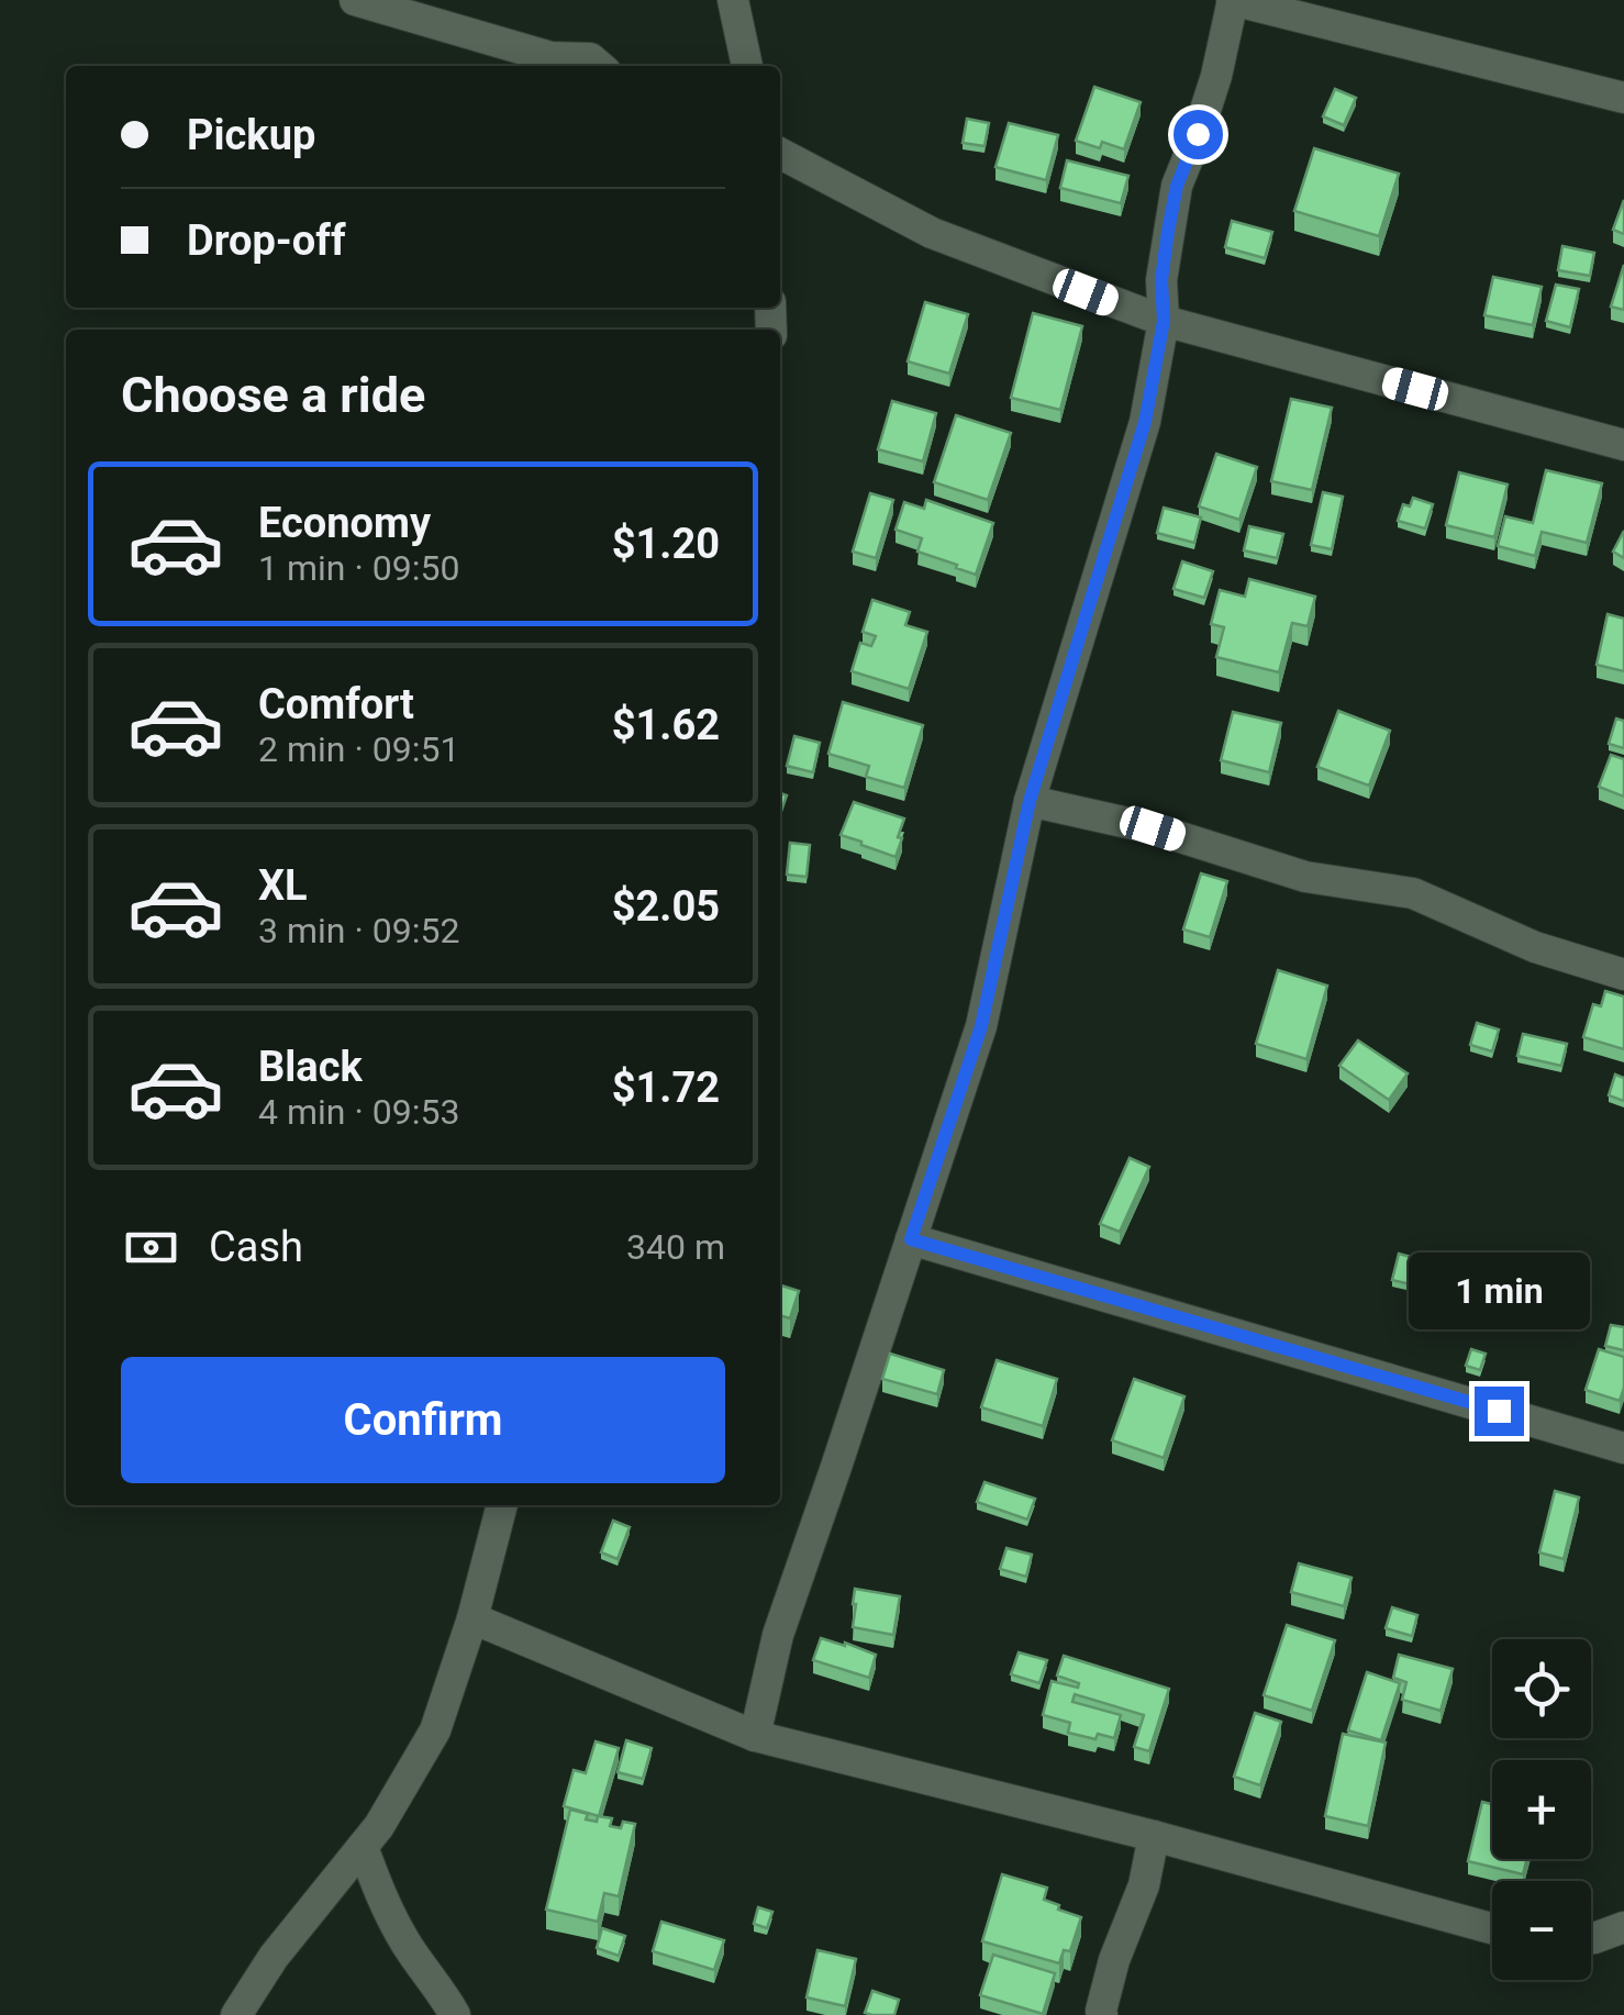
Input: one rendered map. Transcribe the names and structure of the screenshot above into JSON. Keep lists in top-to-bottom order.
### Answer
{
  "page": {
    "banner": ["Pickup", "Drop-off"],
    "heading": "Choose a ride",
    "list": [
      {
        "name": "Economy",
        "note": "1 min · 09:50",
        "value": "$1.20"
      },
      {
        "name": "Comfort",
        "note": "2 min · 09:51",
        "value": "$1.62"
      },
      {
        "name": "XL",
        "note": "3 min · 09:52",
        "value": "$2.05"
      },
      {
        "name": "Black",
        "note": "4 min · 09:53",
        "value": "$1.72"
      }
    ],
    "pay": ["Cash", "340 m"],
    "bubble": "1 min",
    "buttons": "Confirm",
    "map_buttons": ["+", "−"]
  }
}
